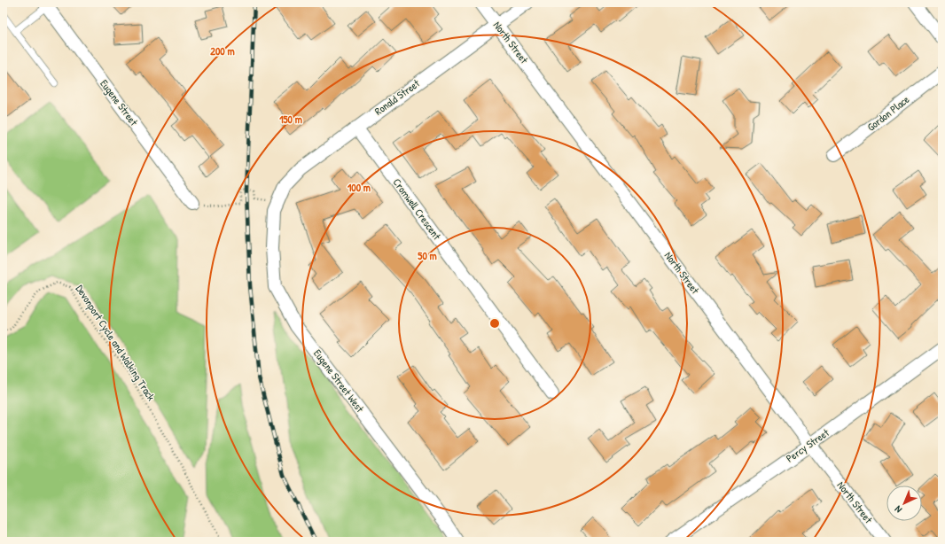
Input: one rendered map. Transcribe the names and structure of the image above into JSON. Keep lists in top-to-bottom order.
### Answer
{
  "streets": {
    "street": [
      "North Street",
      "Ronald Street",
      "Eugene Street",
      "Gordon Place",
      "Cromwell Crescent",
      "Eugene Street West",
      "Percy Street"
    ],
    "path": ["Devonport Cycle and Walking Track"]
  },
  "crossings": [
    ["North Street", "Ronald Street"],
    ["North Street", "Percy Street"],
    ["Ronald Street", "Cromwell Crescent"],
    ["Ronald Street", "Eugene Street West"]
  ],
  "north": "bottom left",
  "rings": [
    "200 m",
    "150 m",
    "100 m",
    "50 m"
  ]
}
